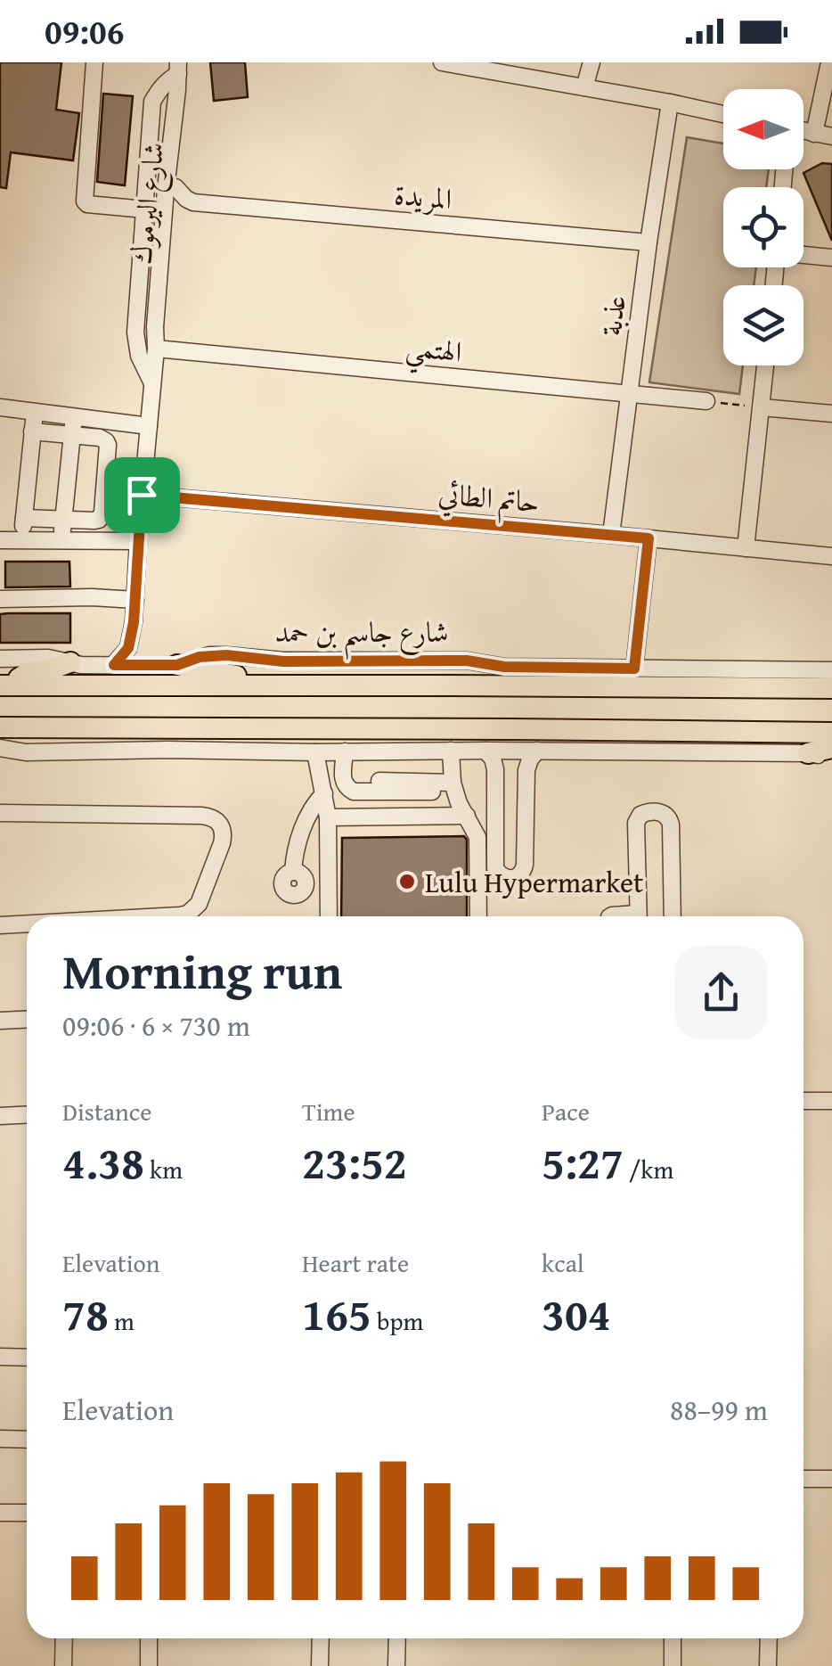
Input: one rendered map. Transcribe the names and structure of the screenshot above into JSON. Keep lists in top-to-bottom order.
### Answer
{
  "streets": {
    "main road": ["شارع جاسم بن حمد"],
    "street": [
      "المريدة",
      "شارع اليرموك",
      "عذبة",
      "الهتمي",
      "حاتم الطائي"
    ]
  },
  "crossings": [
    ["المريدة", "عذبة"],
    ["شارع اليرموك", "الهتمي"],
    ["شارع اليرموك", "حاتم الطائي"],
    ["عذبة", "الهتمي"],
    ["عذبة", "حاتم الطائي"]
  ],
  "places": ["Lulu Hypermarket"],
  "north": "left",
  "page": {
    "status": "09:06",
    "heading": ["Morning run", "09:06 · 6 × 730 m"],
    "stats": [
      ["Distance", "4.38 km"],
      ["Time", "23:52"],
      ["Pace", "5:27 /km"],
      ["Elevation", "78 m"],
      ["Heart rate", "165 bpm"],
      ["kcal", "304"]
    ],
    "chart": ["Elevation", "88–99 m"]
  }
}
